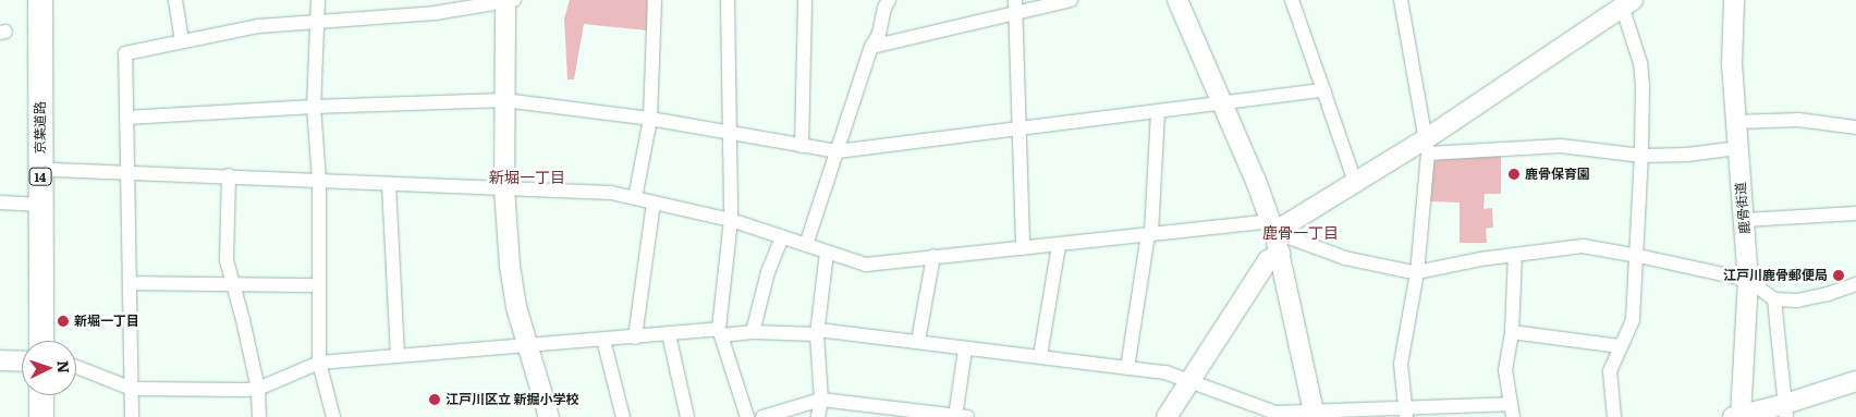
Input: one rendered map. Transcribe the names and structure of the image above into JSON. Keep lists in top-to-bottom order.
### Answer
{
  "streets": {
    "highway": ["京葉道路", "14"],
    "street": ["鹿骨街道"]
  },
  "districts": ["新堀一丁目", "鹿骨一丁目"],
  "places": [
    "鹿骨保育園",
    "江戸川鹿骨郵便局",
    "新堀一丁目",
    "江戸川区立 新掘小学校"
  ],
  "north": "right"
}
